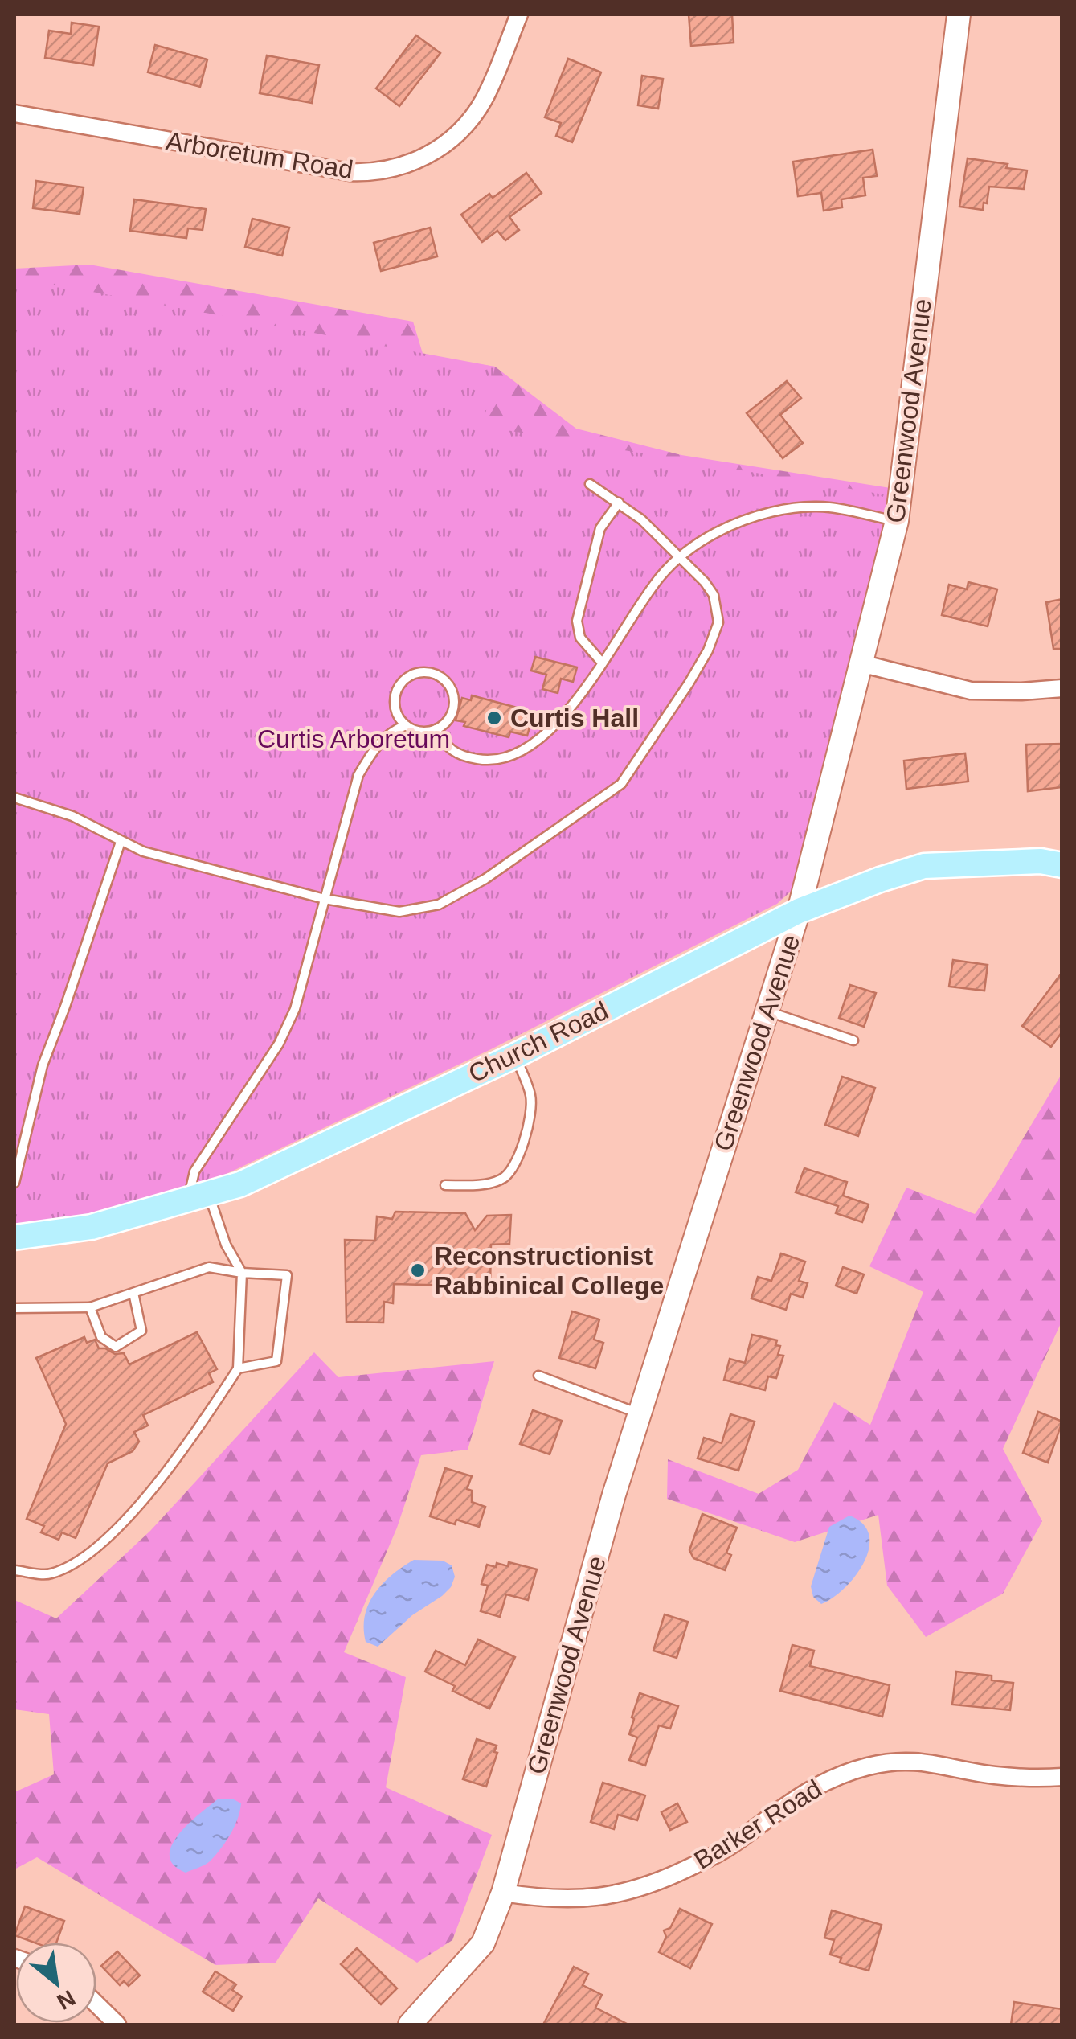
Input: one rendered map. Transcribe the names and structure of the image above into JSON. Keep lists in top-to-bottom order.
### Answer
{
  "streets": {
    "main road": ["Greenwood Avenue", "Church Road"],
    "street": ["Arboretum Road", "Barker Road"]
  },
  "crossings": [
    ["Greenwood Avenue", "Church Road"],
    ["Greenwood Avenue", "Barker Road"]
  ],
  "parks": ["Curtis Arboretum"],
  "places": ["Curtis Hall", "Reconstructionist Rabbinical College"],
  "north": "bottom right"
}
